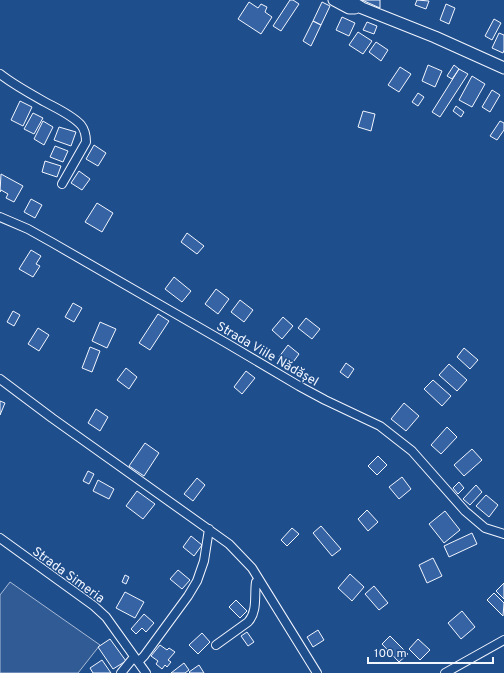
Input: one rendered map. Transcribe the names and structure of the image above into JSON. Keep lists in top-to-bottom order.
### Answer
{
  "streets": {
    "street": ["Strada Viile Nădășel", "Strada Simeria"]
  },
  "scale_bar": "100 m"
}
